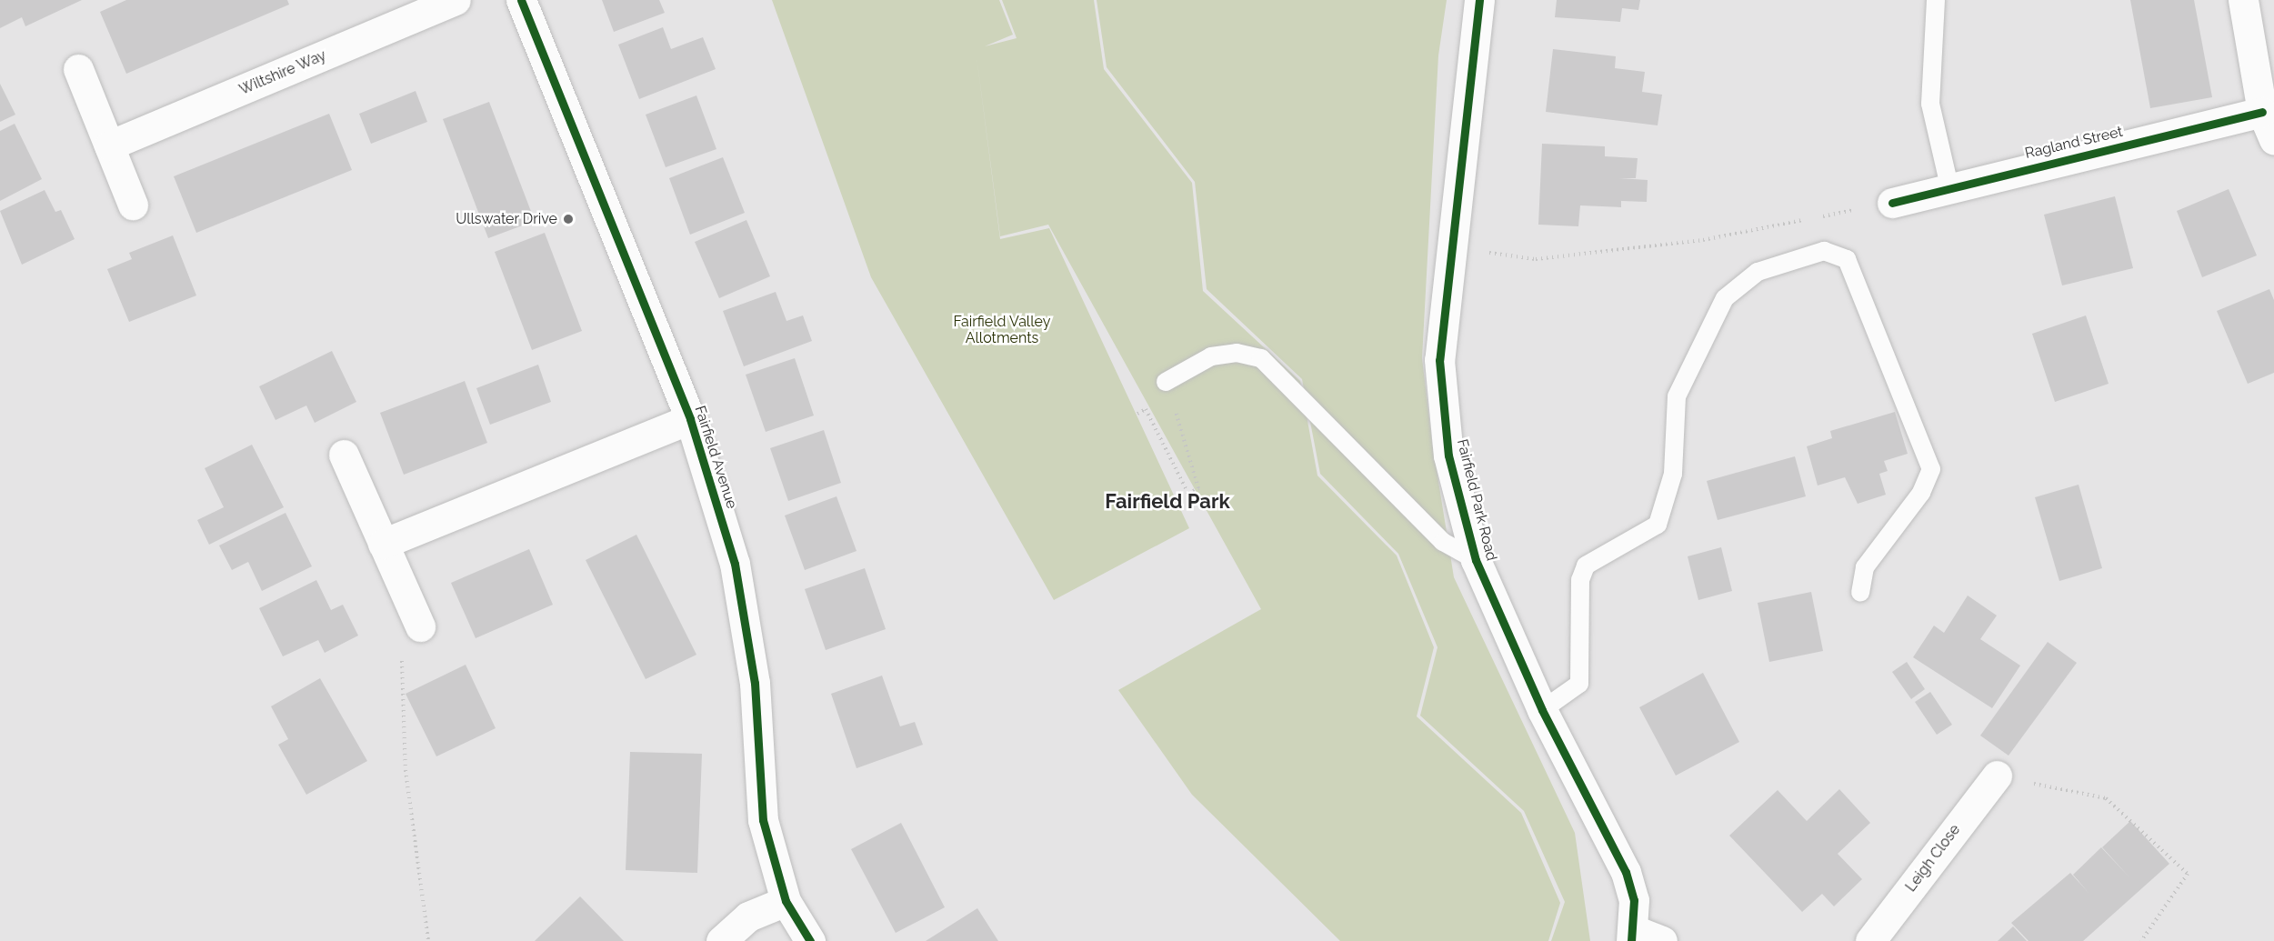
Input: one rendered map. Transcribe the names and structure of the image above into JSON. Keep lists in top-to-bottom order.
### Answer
{
  "streets": {
    "street": [
      "Wiltshire Way",
      "Ragland Street",
      "Fairfield Avenue",
      "Fairfield Park Road",
      "Leigh Close"
    ]
  },
  "districts": ["Fairfield Park"],
  "parks": ["Fairfield Valley Allotments"],
  "places": ["Ullswater Drive"]
}
